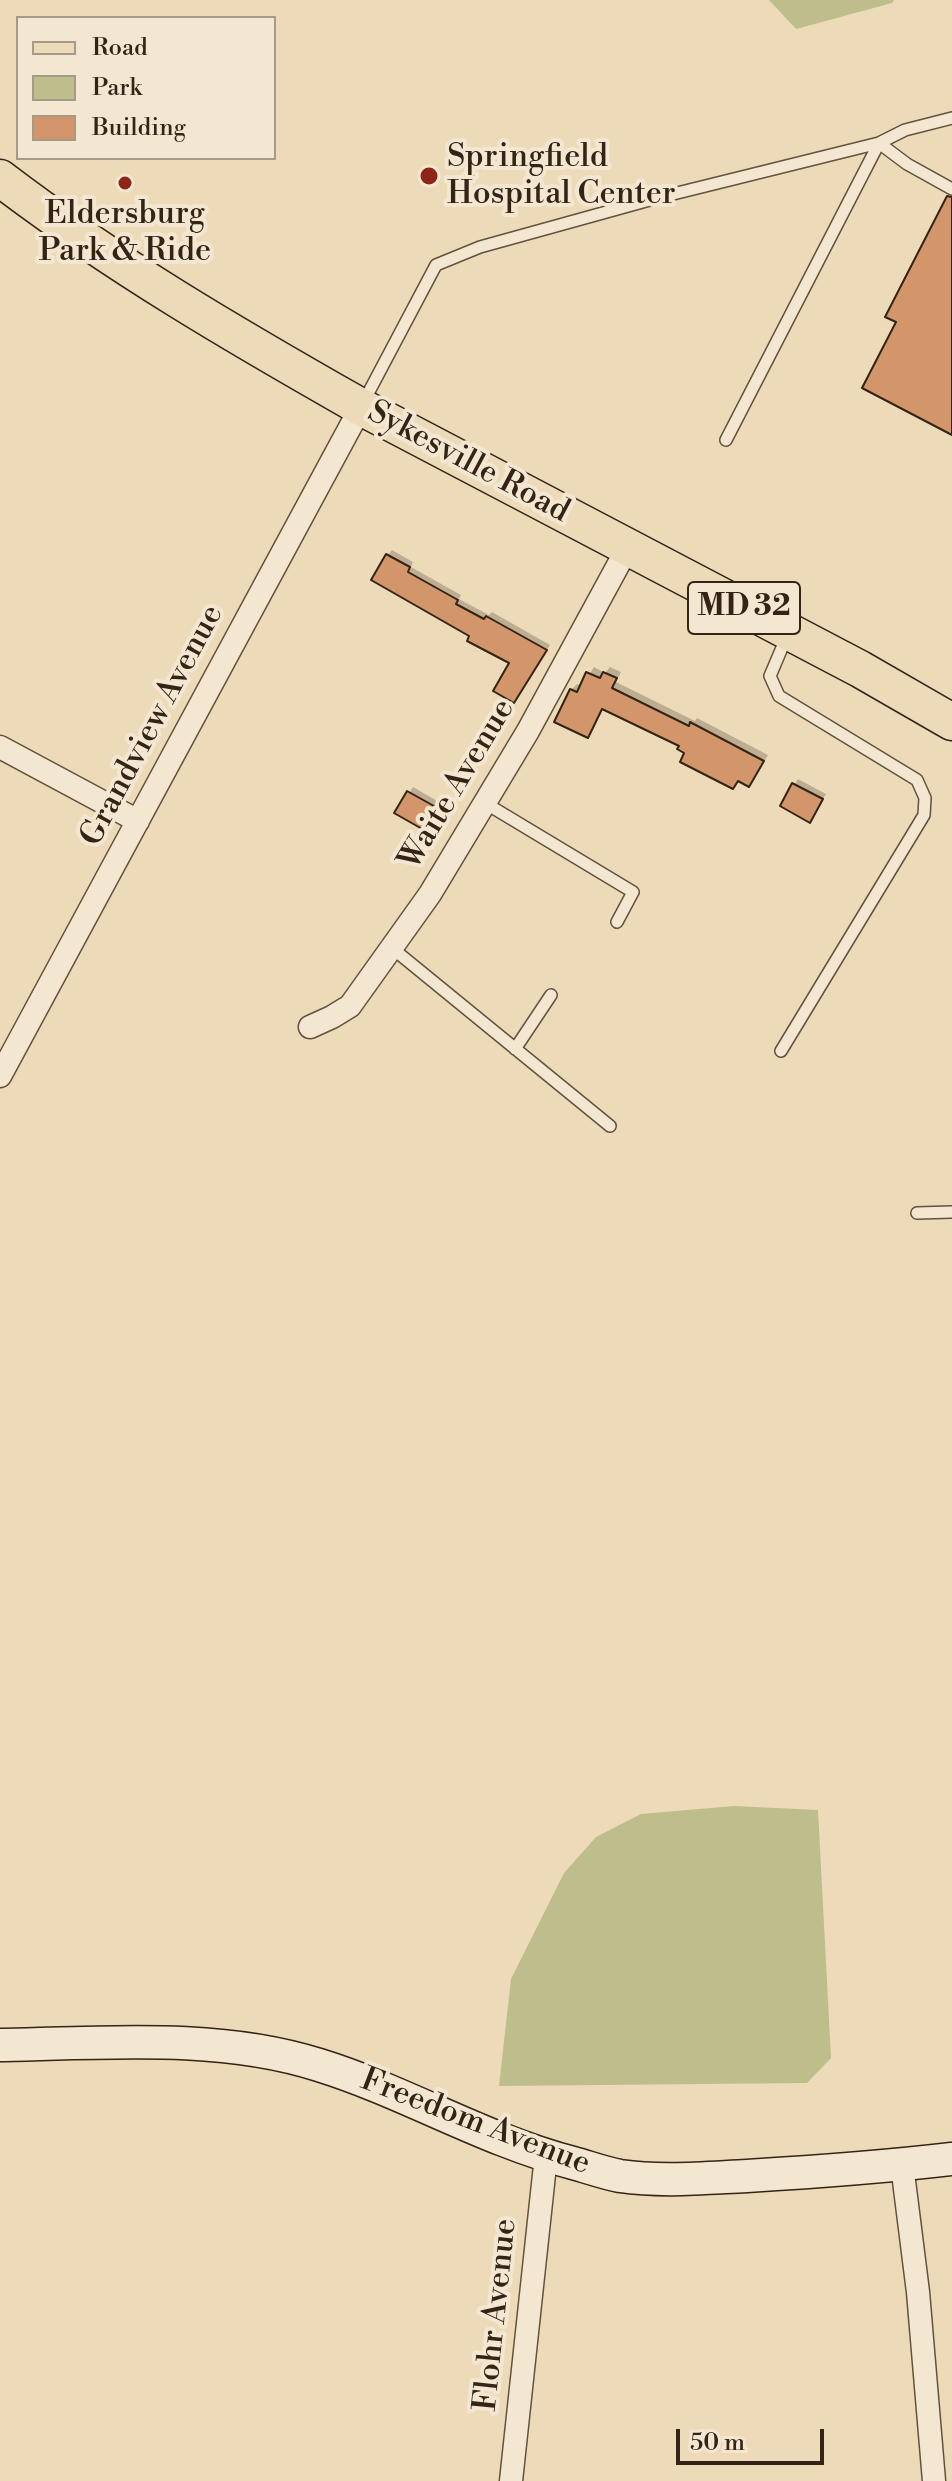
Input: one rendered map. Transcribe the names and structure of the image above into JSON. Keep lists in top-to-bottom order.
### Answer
{
  "streets": {
    "main road": ["Sykesville Road", "MD 32"],
    "street": [
      "Grandview Avenue",
      "Waite Avenue",
      "Freedom Avenue",
      "Flohr Avenue"
    ]
  },
  "crossings": [
    ["Sykesville Road", "Grandview Avenue"],
    ["Sykesville Road", "Waite Avenue"],
    ["Freedom Avenue", "Flohr Avenue"]
  ],
  "places": ["Springfield Hospital Center", "Eldersburg Park & Ride"],
  "legend": ["Road", "Park", "Building"],
  "scale_bar": "50 m"
}
